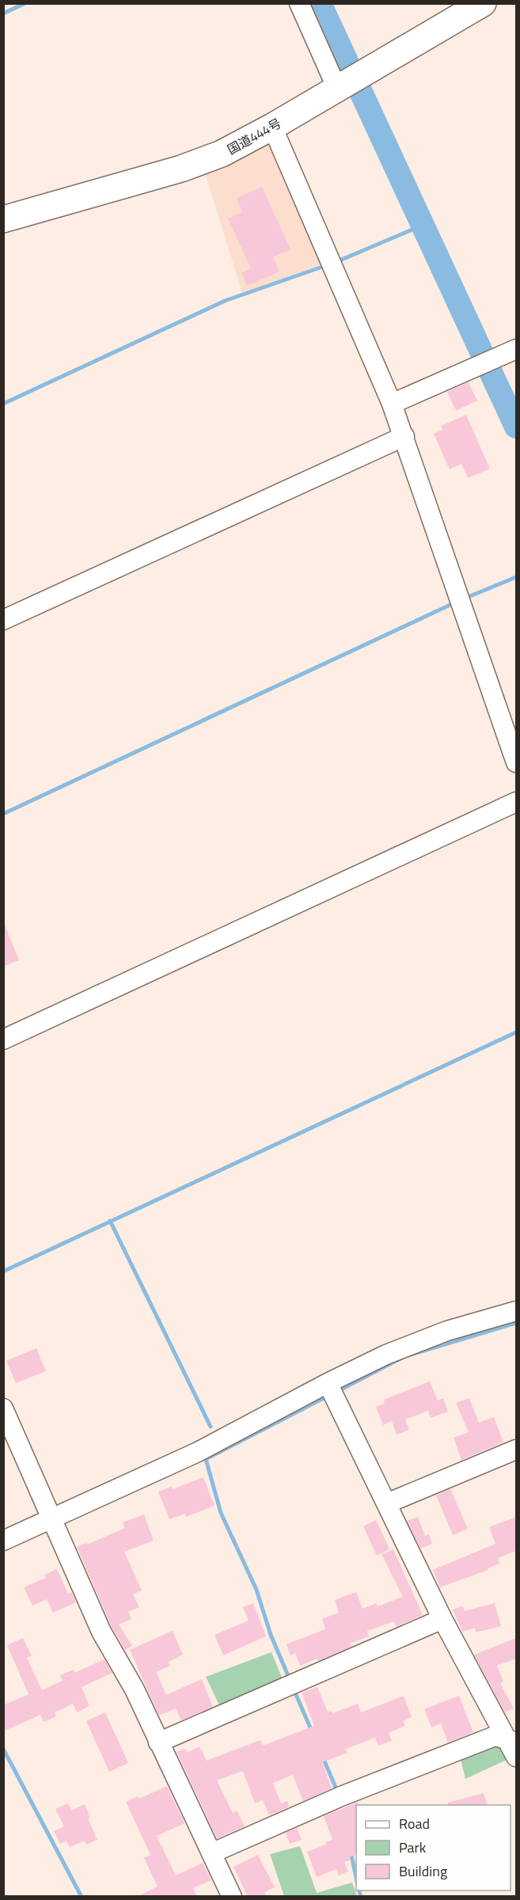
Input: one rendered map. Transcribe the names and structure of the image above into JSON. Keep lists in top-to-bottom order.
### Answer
{
  "streets": {
    "highway": ["国道444号"]
  },
  "legend": ["Road", "Park", "Building"]
}
